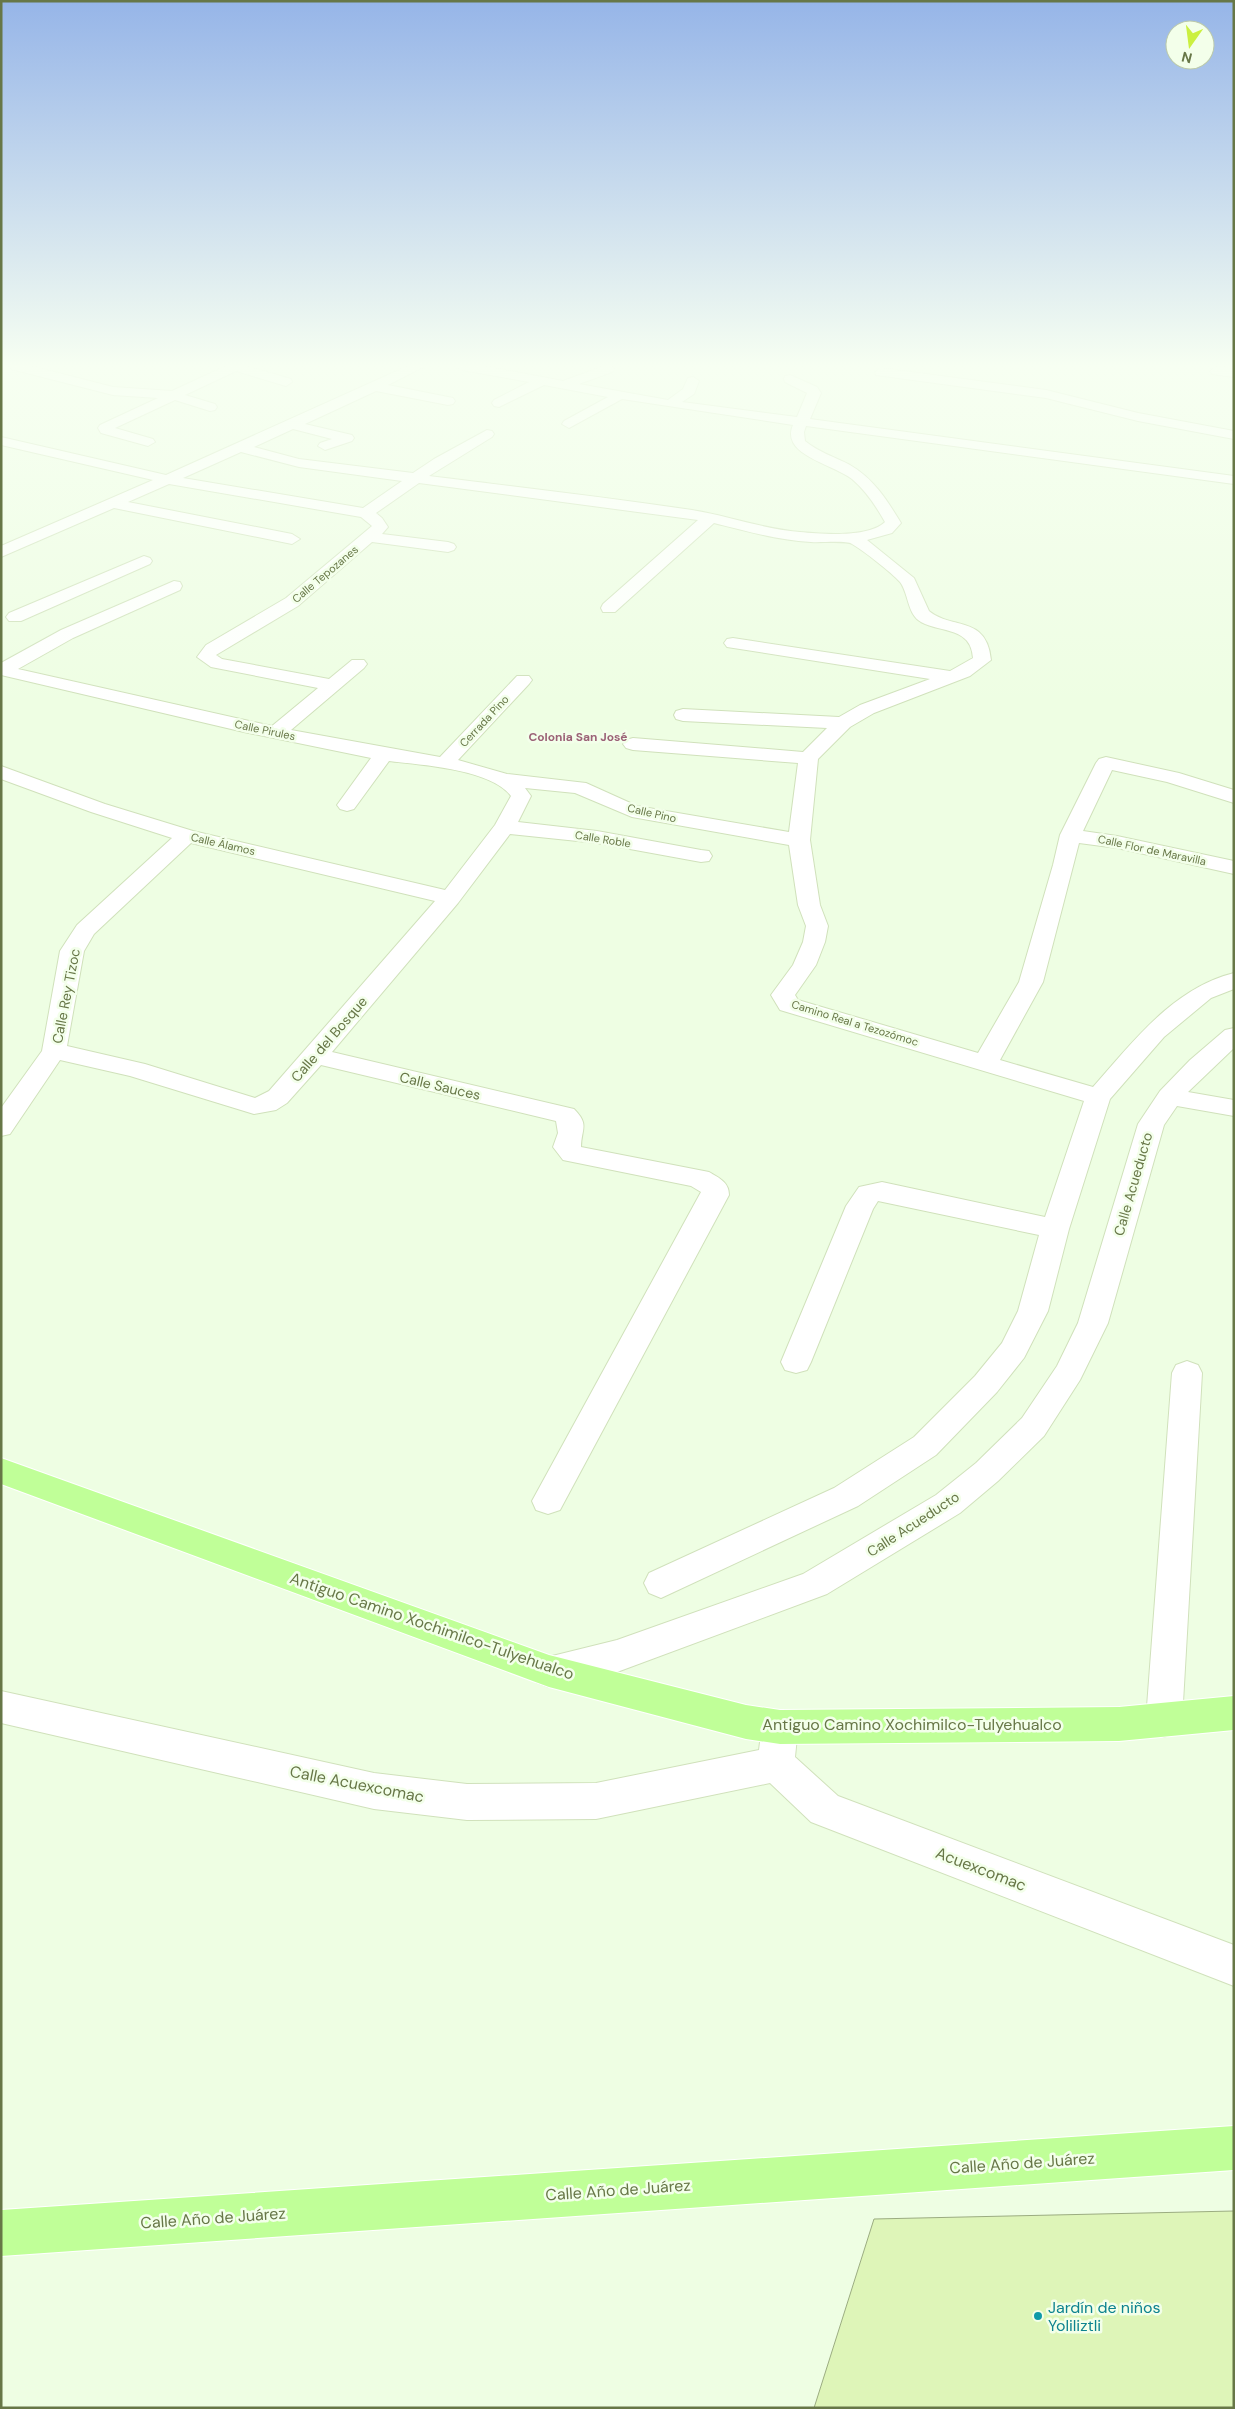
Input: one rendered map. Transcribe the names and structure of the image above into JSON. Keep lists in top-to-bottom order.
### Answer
{
  "streets": {
    "main road": ["Antiguo Camino Xochimilco-Tulyehualco", "Calle Año de Juárez"],
    "street": [
      "Calle Tepozanes",
      "Cerrada Pino",
      "Calle Pirules",
      "Calle Pino",
      "Calle Roble",
      "Calle Álamos",
      "Calle Flor de Maravilla",
      "Calle Rey Tizoc",
      "Camino Real a Tezozómoc",
      "Calle del Bosque",
      "Calle Sauces",
      "Calle Acueducto",
      "Calle Acuexcomac",
      "Acuexcomac"
    ]
  },
  "crossings": [
    ["Cerrada Pino", "Calle Pirules"],
    ["Calle Pirules", "Calle Pino"],
    ["Calle Pirules", "Calle del Bosque"],
    ["Calle Pino", "Camino Real a Tezozómoc"],
    ["Calle Pino", "Calle del Bosque"],
    ["Calle Roble", "Calle del Bosque"],
    ["Calle Álamos", "Calle Rey Tizoc"],
    ["Calle Álamos", "Calle del Bosque"],
    ["Calle Rey Tizoc", "Calle del Bosque"],
    ["Calle del Bosque", "Calle Sauces"],
    ["Calle Acueducto", "Antiguo Camino Xochimilco-Tulyehualco"],
    ["Calle Acuexcomac", "Acuexcomac"]
  ],
  "districts": ["Colonia San José"],
  "places": ["Jardín de niños Yoliliztli"],
  "north": "bottom"
}
